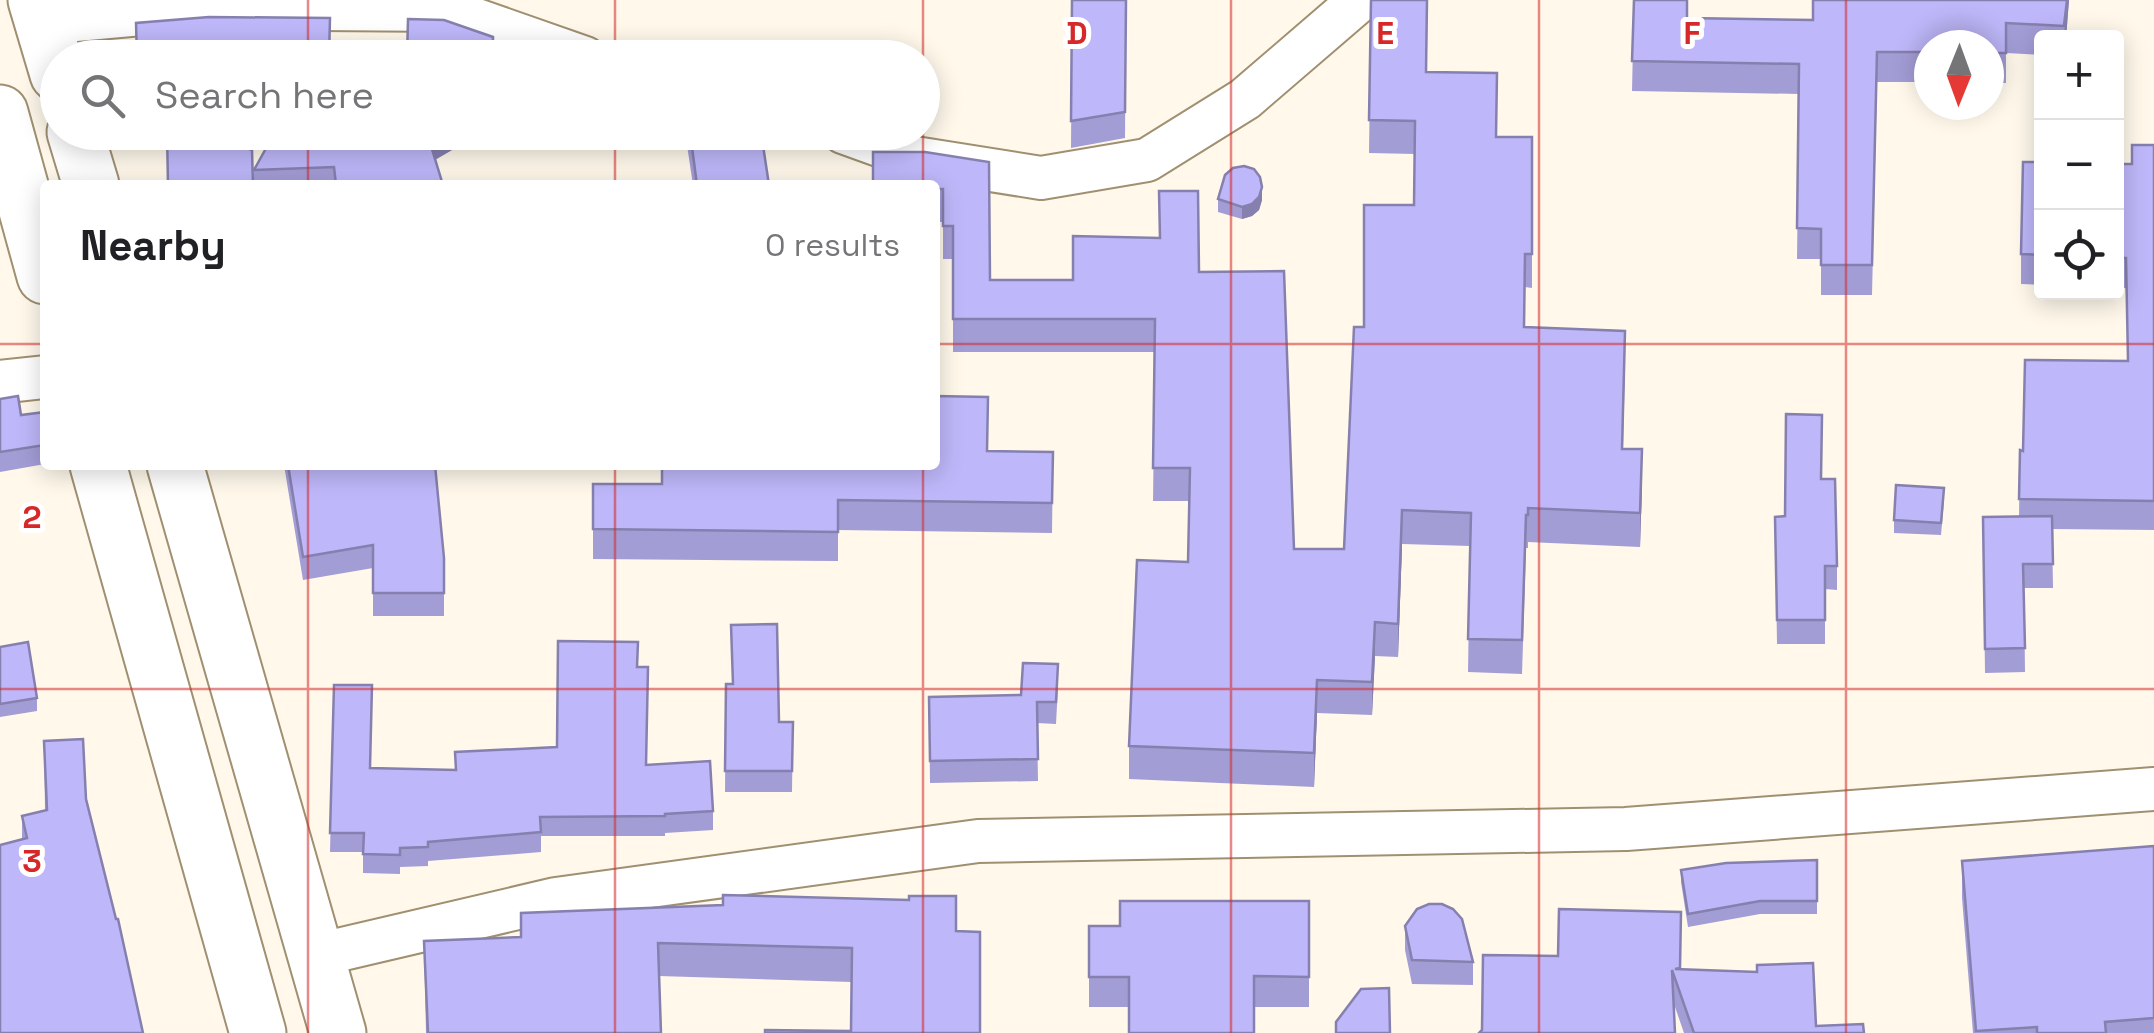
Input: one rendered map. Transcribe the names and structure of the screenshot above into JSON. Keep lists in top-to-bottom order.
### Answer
{
  "north": "bottom",
  "page": {
    "map_buttons": ["+", "−"],
    "search": "Search here",
    "heading": ["Nearby", "0 results"]
  },
  "grid": {
    "columns": ["D", "E", "F"],
    "rows": ["2", "3"]
  }
}
